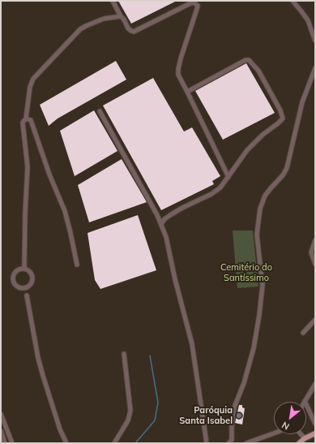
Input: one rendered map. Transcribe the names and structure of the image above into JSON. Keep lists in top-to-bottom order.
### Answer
{
  "parks": ["Cemitério do Santíssimo"],
  "places": ["Paróquia Santa Isabel"],
  "north": "bottom left"
}
